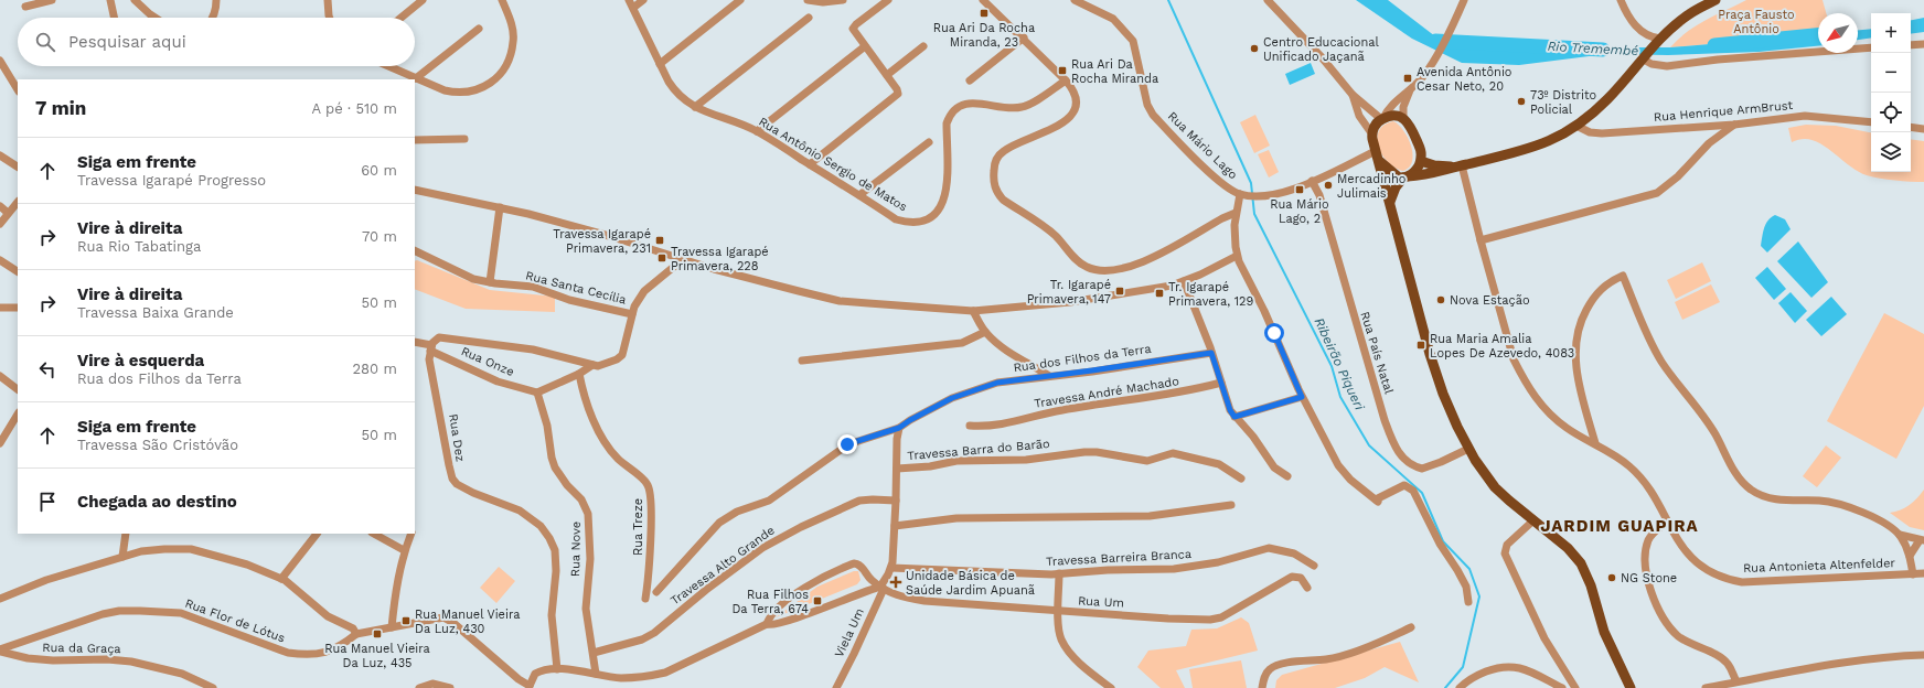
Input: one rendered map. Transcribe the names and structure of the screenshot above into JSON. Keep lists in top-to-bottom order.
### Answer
{
  "streets": {
    "street": [
      "Rua Henrique ArmBrust",
      "Rua Mário Lago",
      "Rua Antônio Sergio de Matos",
      "Rua Santa Cecília",
      "Rua País Natal",
      "Rua dos Filhos da Terra",
      "Rua Onze",
      "Travessa André Machado",
      "Rua Dez",
      "Travessa Barra do Barão",
      "Rua Treze",
      "Rua Nove",
      "Travessa Barreira Branca",
      "Travessa Alto Grande",
      "Rua Antonieta Altenfelder",
      "Rua Um",
      "Rua Flor de Lótus",
      "Viela Um",
      "Rua da Graça"
    ]
  },
  "crossings": [
    ["Rua Mário Lago", "Rua País Natal"],
    ["Rua Onze", "Rua Dez"],
    ["Rua Onze", "Rua Nove"],
    ["Rua Nove", "Travessa Alto Grande"],
    ["Rua Um", "Viela Um"],
    ["Rua Flor de Lótus", "Rua da Graça"]
  ],
  "districts": ["JARDIM GUAPIRA"],
  "water": ["Rio Tremembé", "Ribeirão Piqueri"],
  "parks": ["Praça Fausto Antônio"],
  "places": {
    "transit": [
      "Rua Ari Da Rocha Miranda, 23",
      "Rua Ari Da Rocha Miranda",
      "Avenida Antônio Cesar Neto, 20",
      "Rua Mário Lago, 2",
      "Travessa Igarapé Primavera, 231",
      "Travessa Igarapé Primavera, 228",
      "Tr. Igarapé Primavera, 147",
      "Tr. Igarapé Primavera, 129",
      "Rua Maria Amalia Lopes De Azevedo, 4083",
      "Rua Filhos Da Terra, 674",
      "Rua Manuel Vieira Da Luz, 430",
      "Rua Manuel Vieira Da Luz, 435"
    ],
    "other": [
      "Centro Educacional Unificado Jaçanã",
      "73º Distrito Policial",
      "Mercadinho Julimais",
      "Nova Estação",
      "NG Stone"
    ],
    "health": ["Unidade Básica de Saúde Jardim Apuanã"]
  },
  "north": "bottom left",
  "page": {
    "map_buttons": ["+", "−"],
    "search": "Pesquisar aqui",
    "heading": ["7 min", "A pé · 510 m"],
    "list": [
      ["Siga em frente", "Travessa Igarapé Progresso", "60 m"],
      ["Vire à direita", "Rua Rio Tabatinga", "70 m"],
      ["Vire à direita", "Travessa Baixa Grande", "50 m"],
      ["Vire à esquerda", "Rua dos Filhos da Terra", "280 m"],
      ["Siga em frente", "Travessa São Cristóvão", "50 m"],
      "Chegada ao destino"
    ]
  }
}
